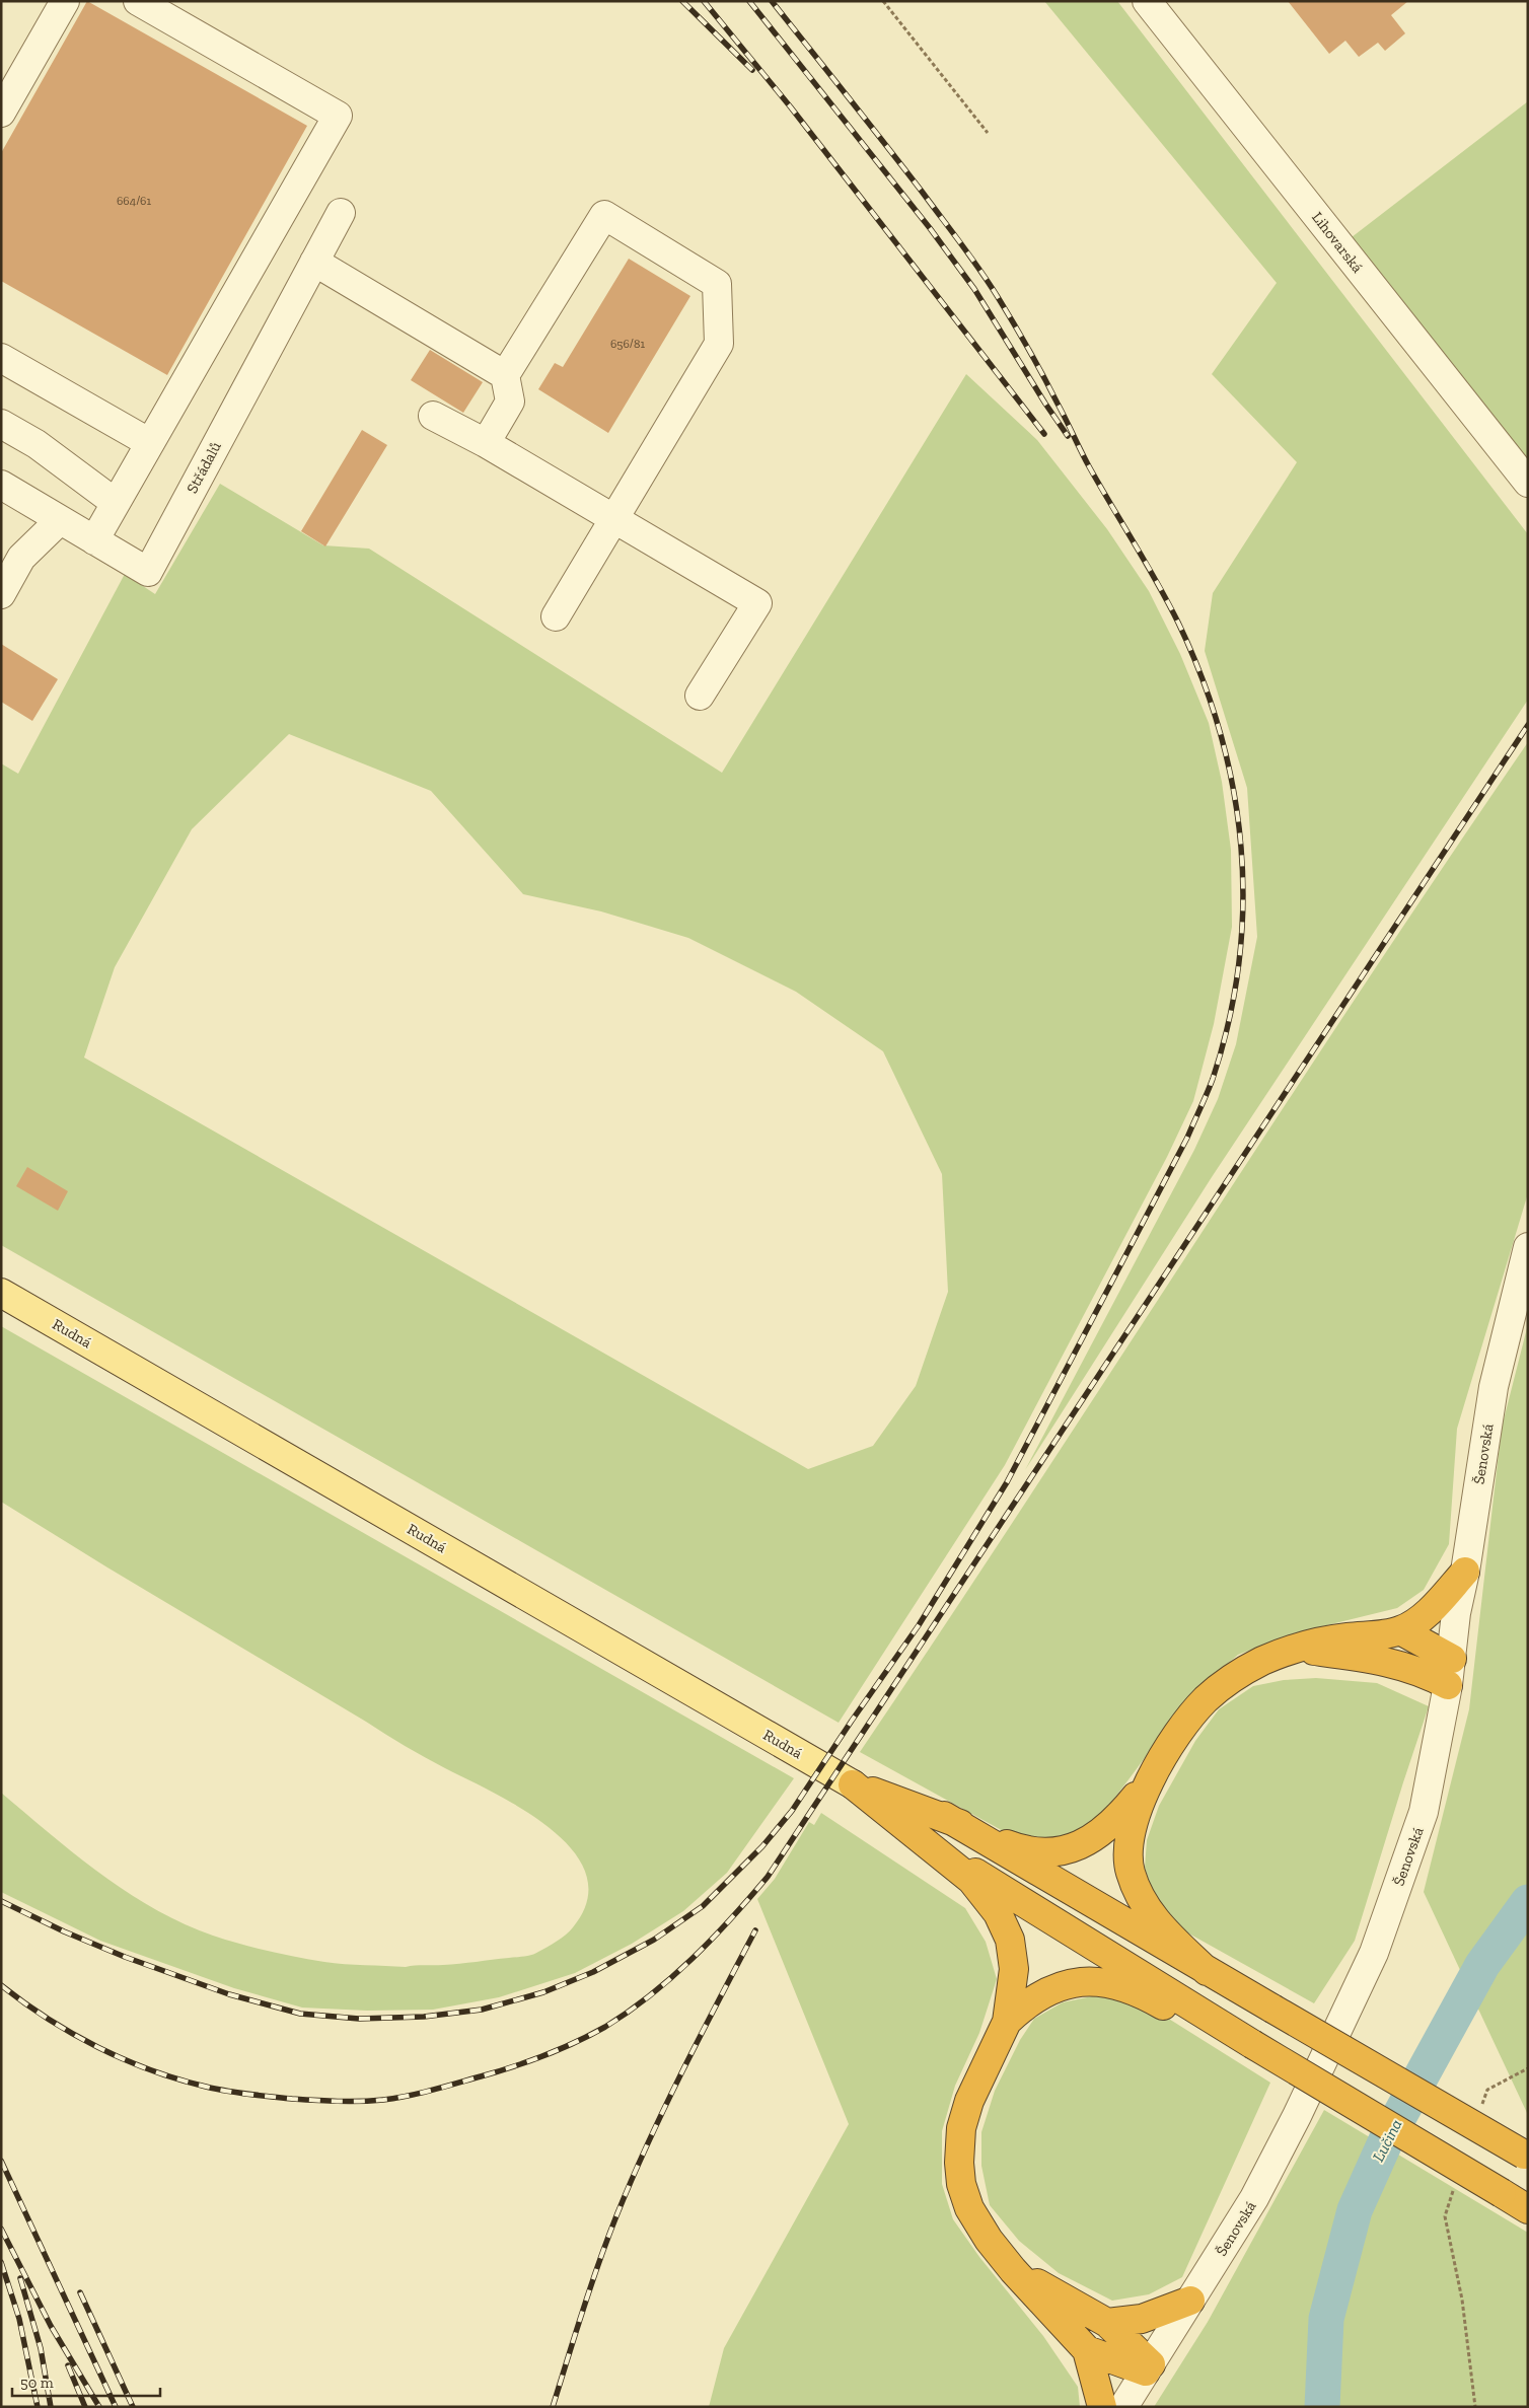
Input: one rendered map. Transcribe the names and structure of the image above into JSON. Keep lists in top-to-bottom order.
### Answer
{
  "streets": {
    "main road": ["Rudná"],
    "street": ["Lihovarská", "Střádalů", "Šenovská"]
  },
  "water": ["Lučina"],
  "house_numbers": ["664/61", "656/81"],
  "scale_bar": "50 m"
}
